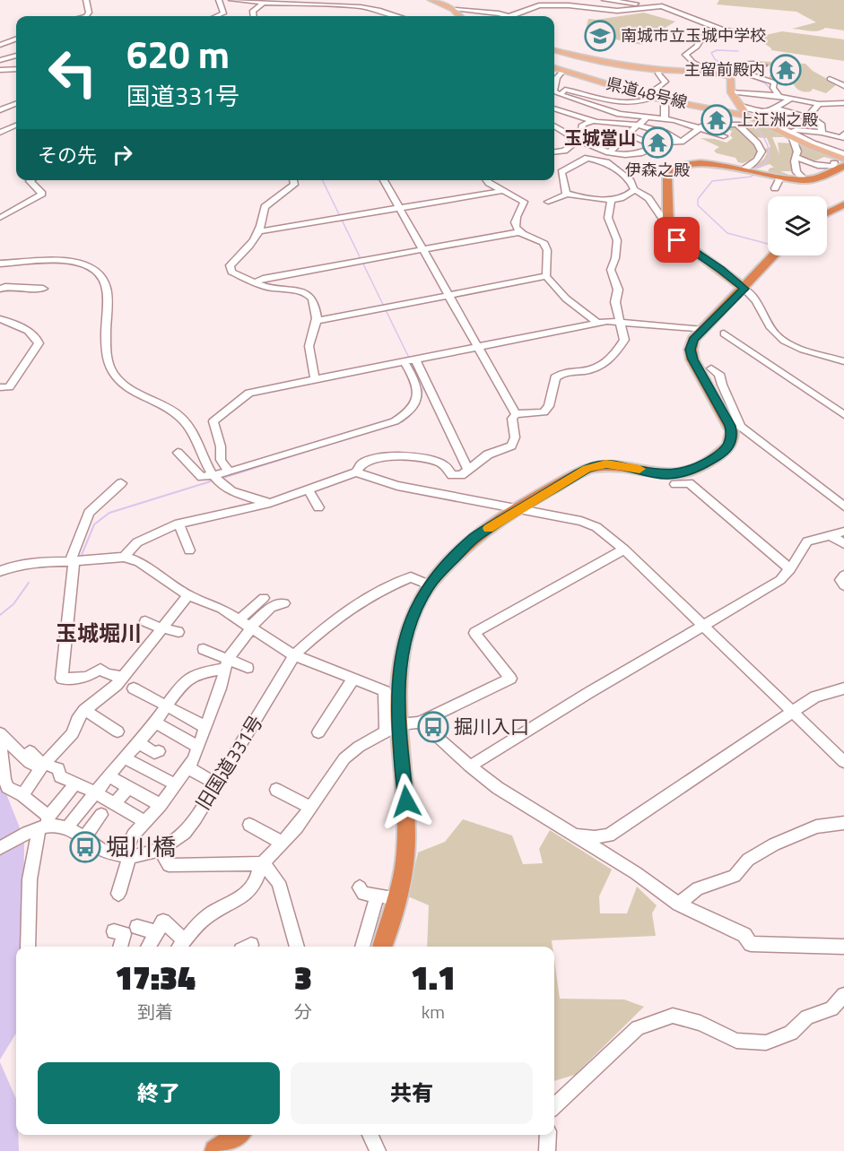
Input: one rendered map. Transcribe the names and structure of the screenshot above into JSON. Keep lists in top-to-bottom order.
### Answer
{
  "streets": {
    "main road": ["県道48号線"],
    "street": ["旧国道331号"]
  },
  "districts": ["玉城當山", "玉城堀川"],
  "places": {
    "school or university": ["南城市立玉城中学校"],
    "temple": ["主留前殿内", "上江洲之殿", "伊森之殿"],
    "bus stop": ["掘川入口", "堀川橋"]
  },
  "page": {
    "turn": ["620 m", "国道331号"],
    "then": "その先",
    "eta": [
      "17:34",
      "到着",
      "3",
      "分",
      "1.1",
      "km"
    ],
    "buttons": ["終了", "共有"]
  }
}
